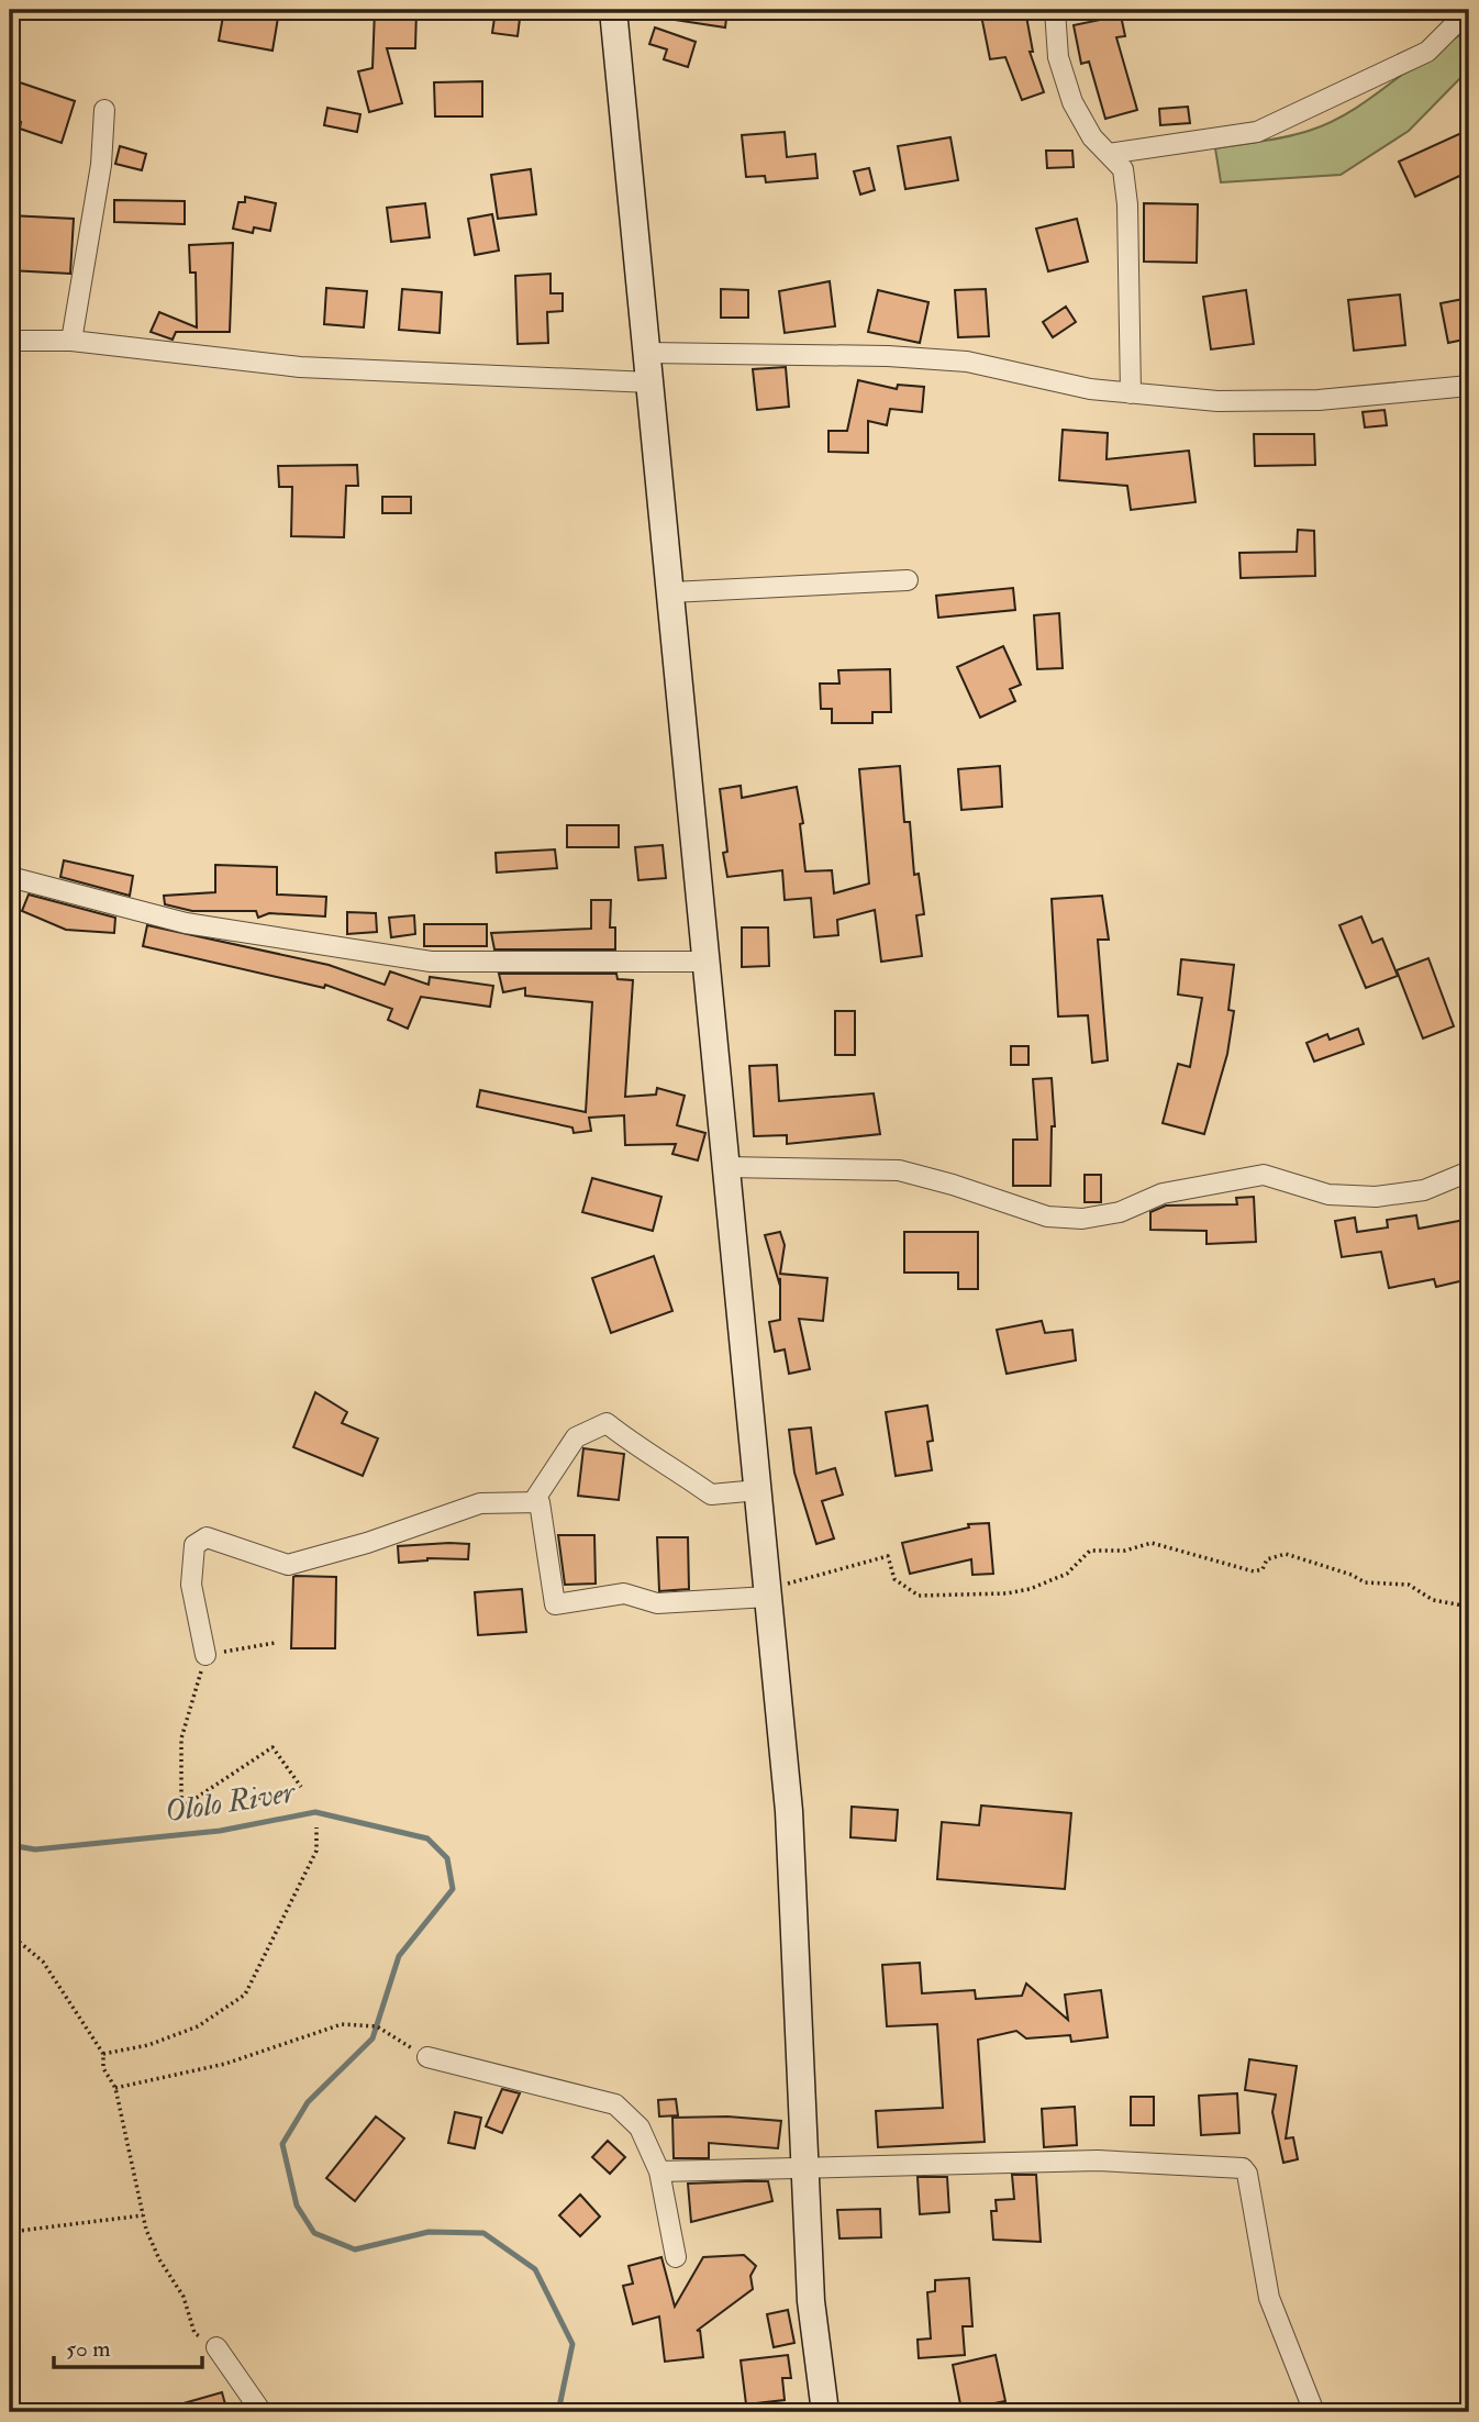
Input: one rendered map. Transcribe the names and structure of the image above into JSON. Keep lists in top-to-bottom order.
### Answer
{
  "water": ["Ololo River"],
  "scale_bar": "50 m"
}
